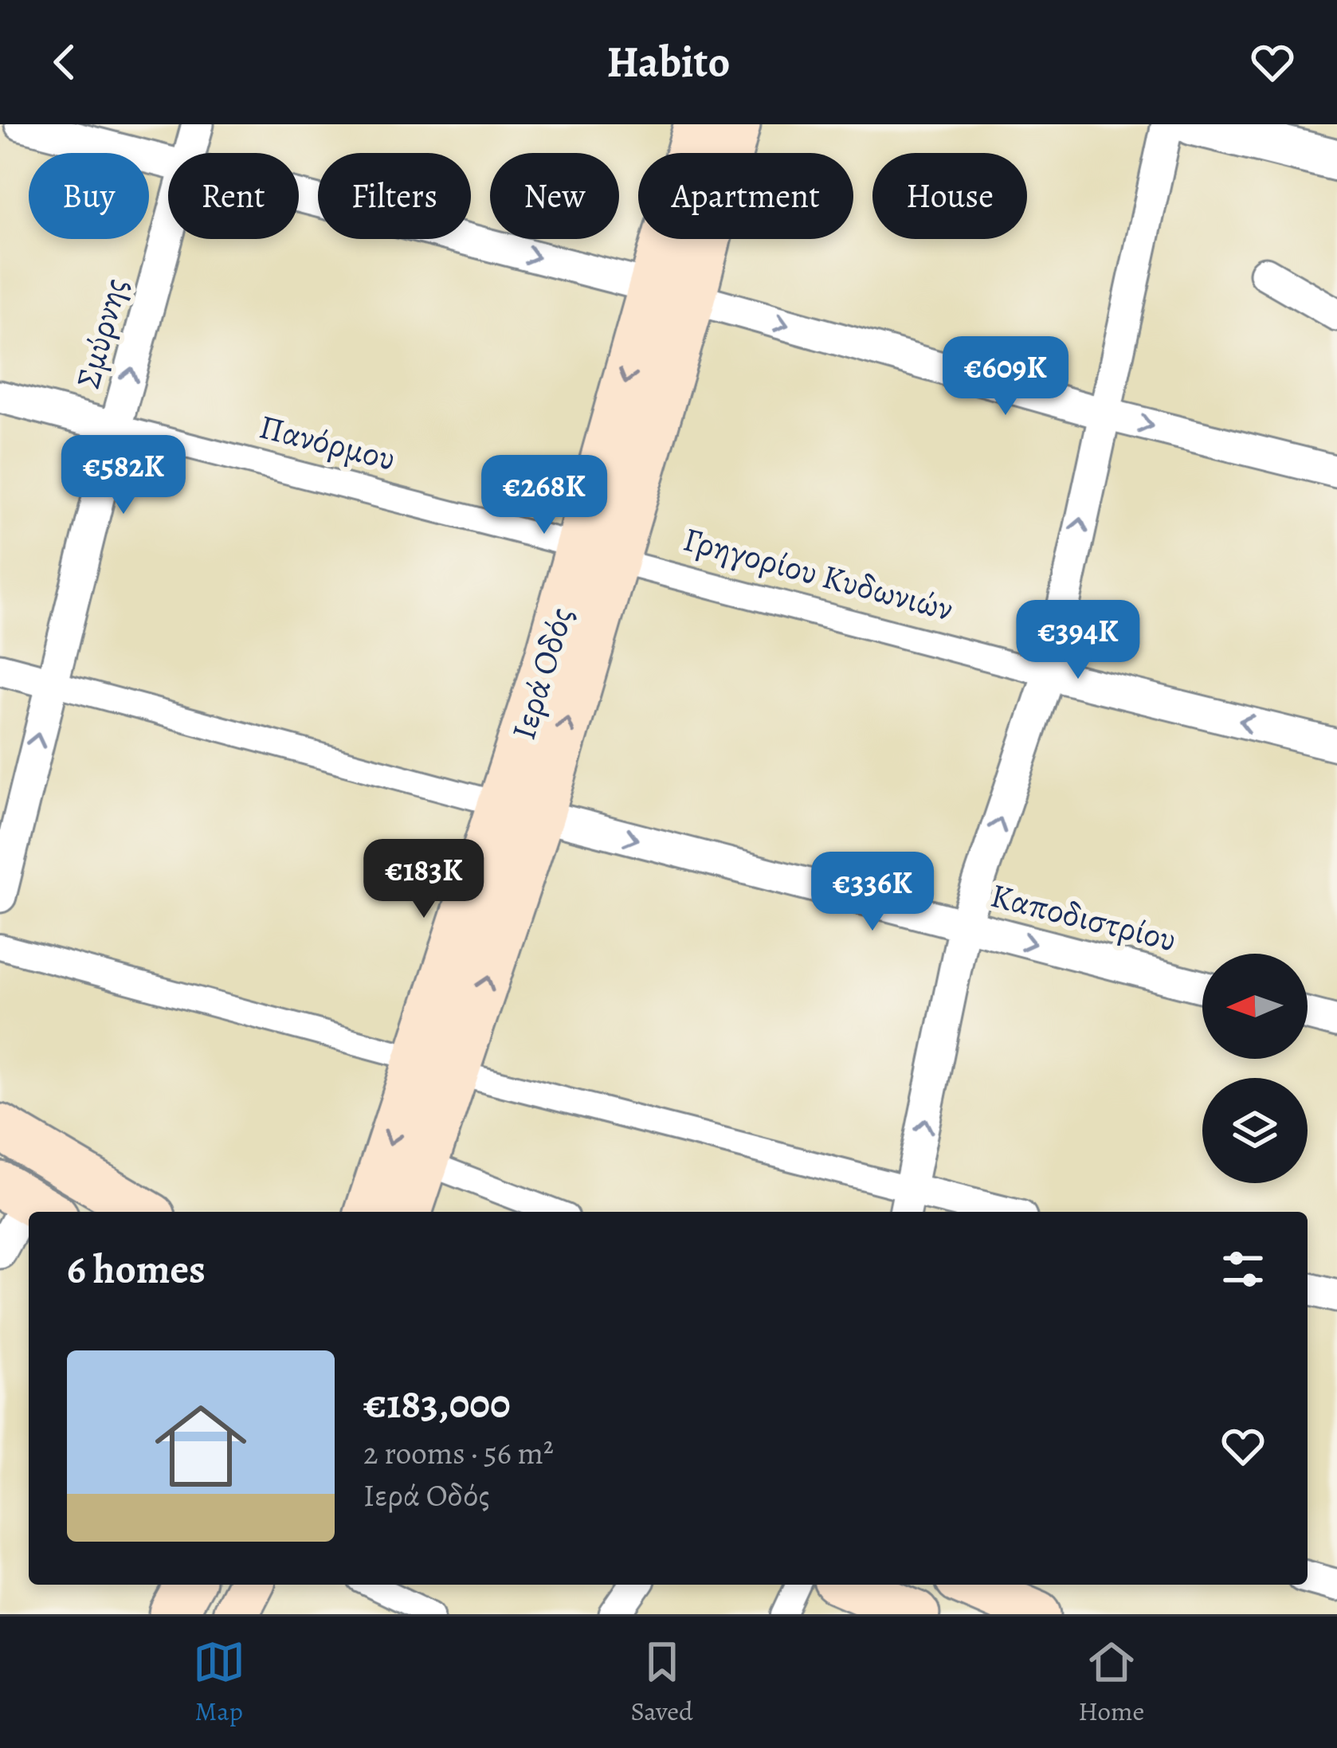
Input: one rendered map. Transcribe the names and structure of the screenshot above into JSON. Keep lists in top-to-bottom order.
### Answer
{
  "streets": {
    "main road": ["Ιερά Οδός"],
    "street": [
      "Σμύρνης",
      "Πανόρμου",
      "Γρηγορίου Κυδωνιών",
      "Καποδιστρίου"
    ]
  },
  "crossings": [
    ["Σμύρνης", "Πανόρμου"],
    ["Πανόρμου", "Γρηγορίου Κυδωνιών"],
    ["Πανόρμου", "Ιερά Οδός"],
    ["Γρηγορίου Κυδωνιών", "Ιερά Οδός"],
    ["Ιερά Οδός", "Καποδιστρίου"]
  ],
  "one_way": ["Σμύρνης"],
  "north": "left",
  "page": {
    "header": "Habito",
    "chip": [
      "Buy",
      "Rent",
      "Filters",
      "New",
      "Apartment",
      "House"
    ],
    "price": [
      "€609K",
      "€582K",
      "€268K",
      "€394K",
      "€183K",
      "€336K"
    ],
    "heading": "6 homes",
    "list": [
      {
        "name": "€183,000",
        "note": "2 rooms · 56 m² · Ιερά Οδός"
      }
    ],
    "tabs": ["Map", "Saved", "Home"]
  }
}
